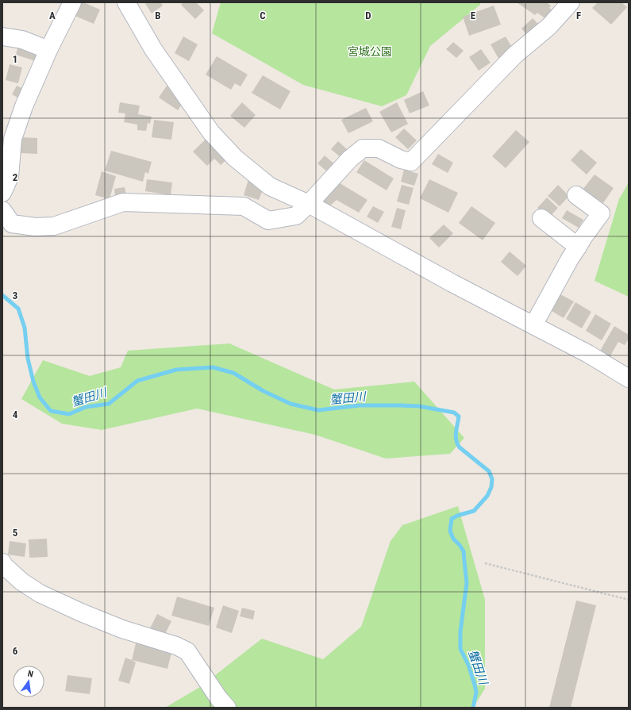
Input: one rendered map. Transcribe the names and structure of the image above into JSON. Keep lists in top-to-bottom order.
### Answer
{
  "water": ["蟹田川"],
  "parks": ["宮城公園"],
  "north": "top",
  "grid": {
    "columns": [
      "A",
      "B",
      "C",
      "D",
      "E",
      "F"
    ],
    "rows": [
      "1",
      "2",
      "3",
      "4",
      "5",
      "6"
    ]
  }
}
